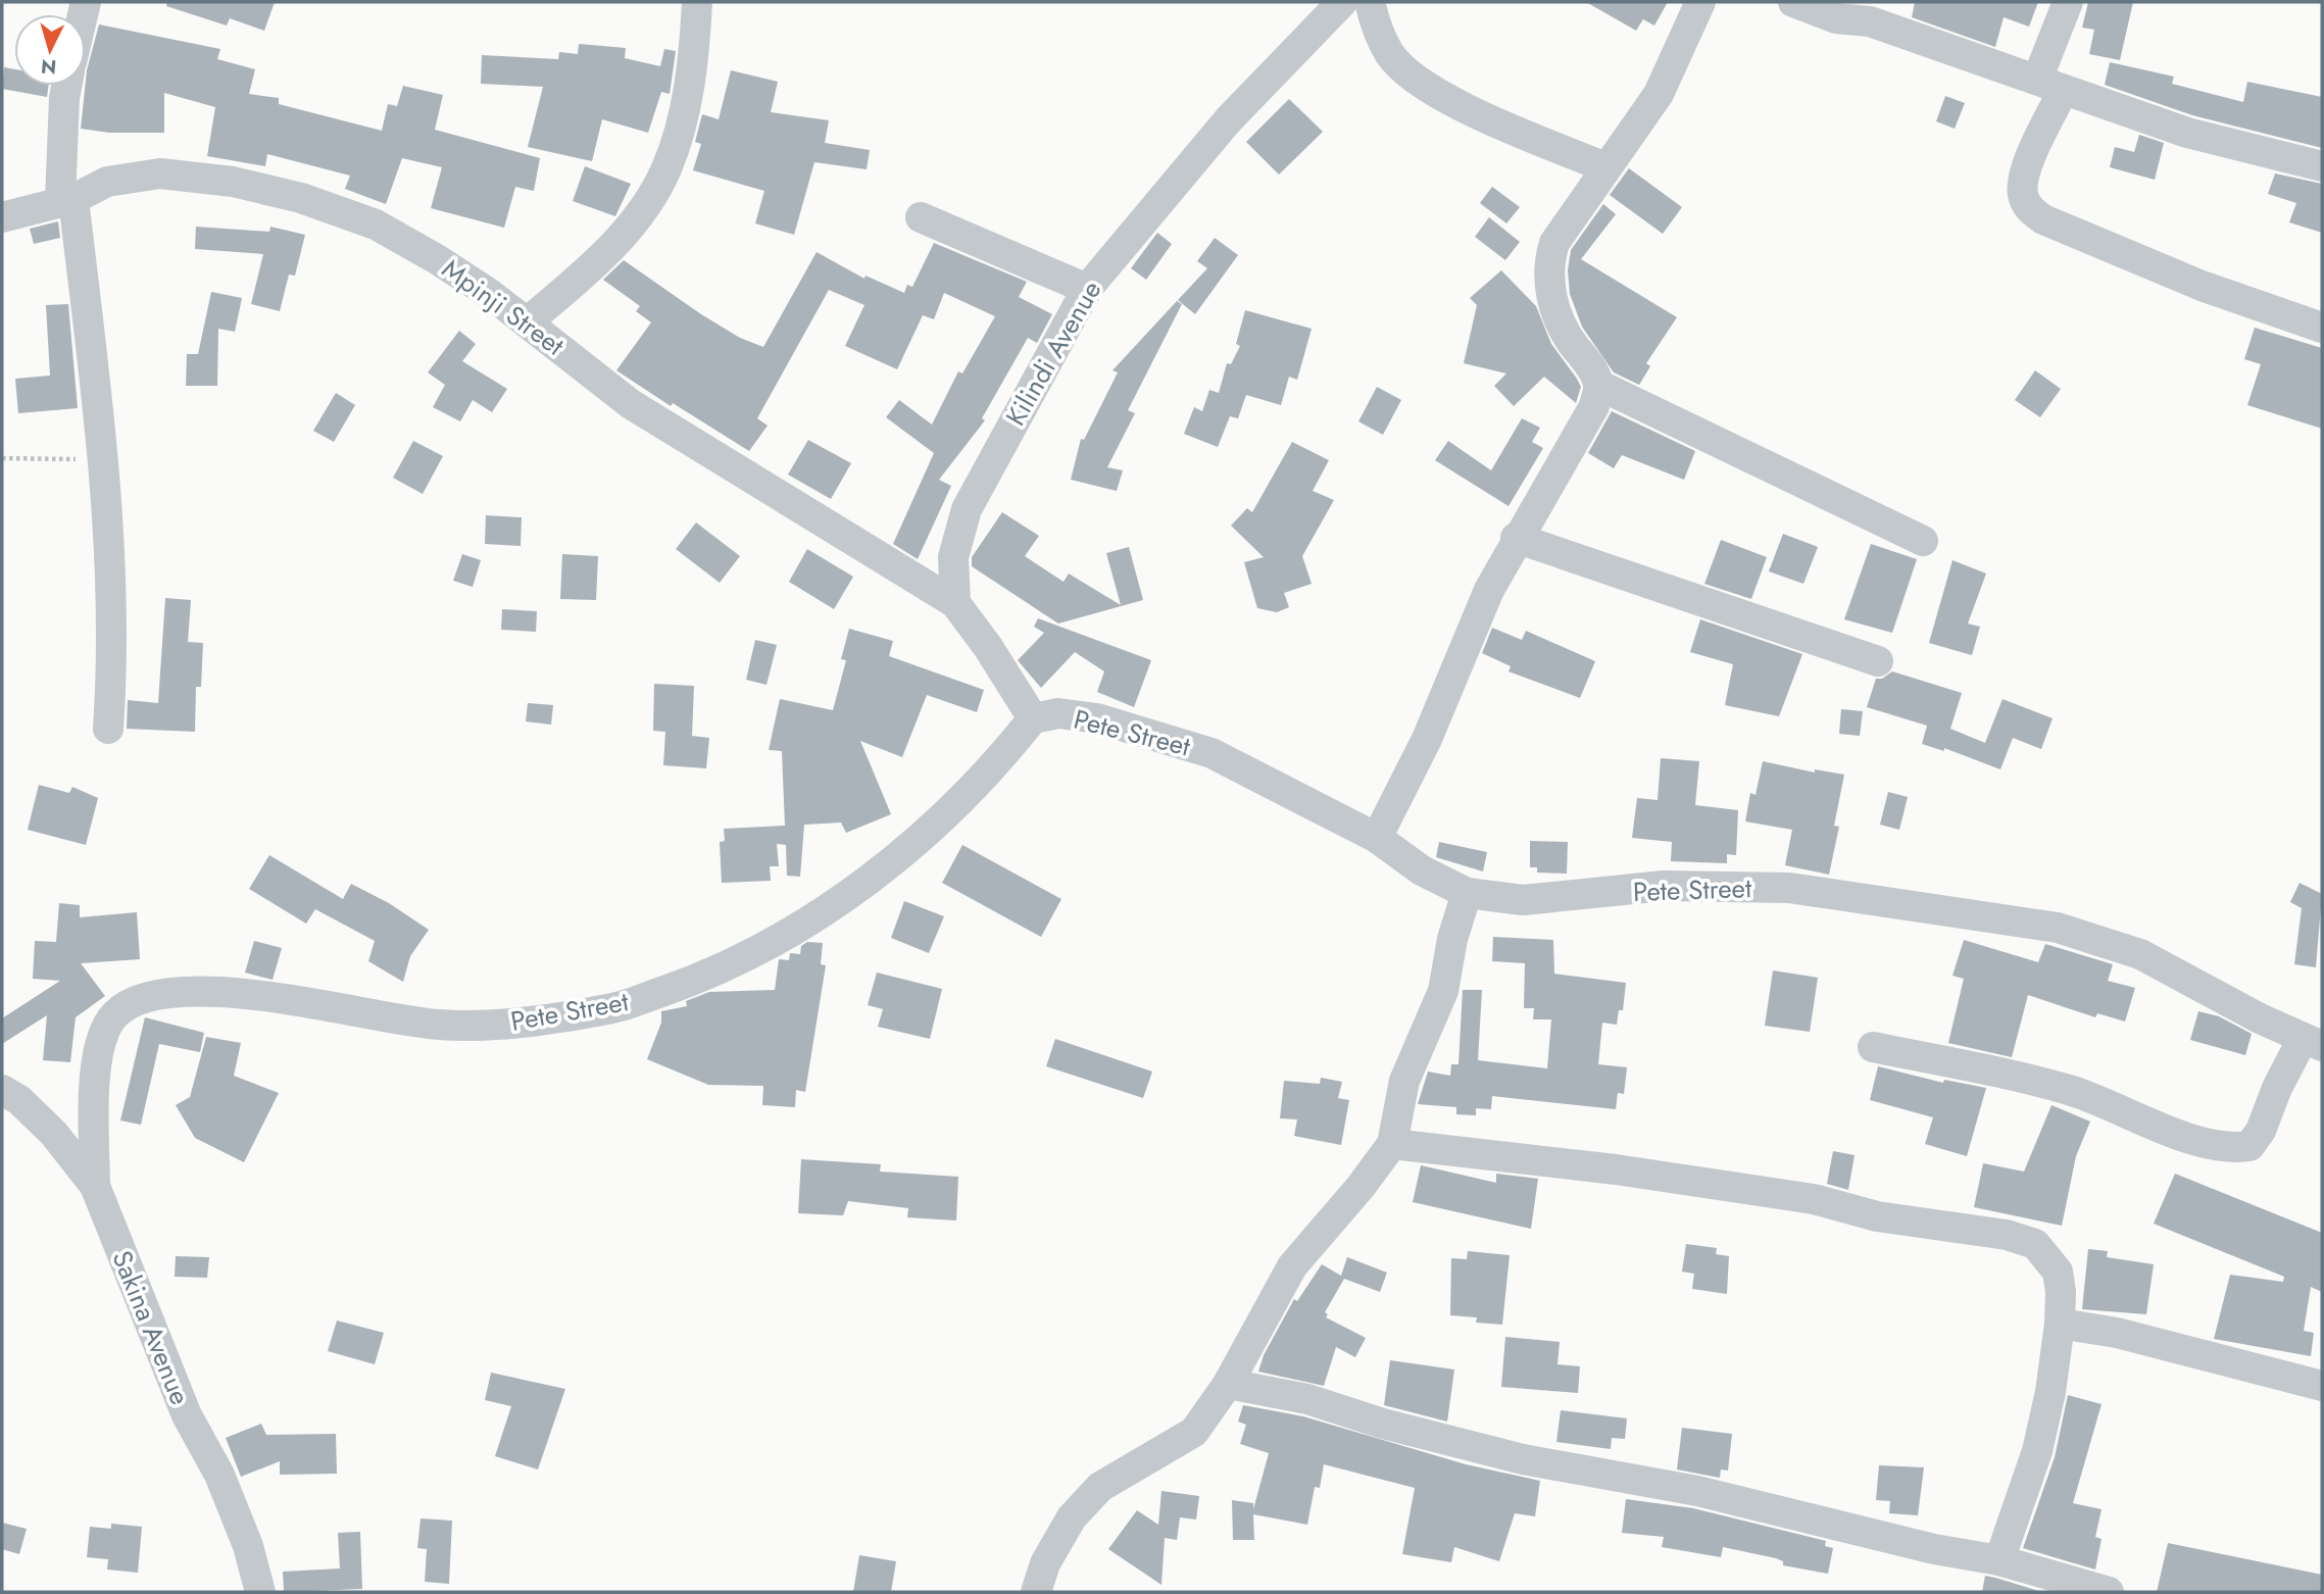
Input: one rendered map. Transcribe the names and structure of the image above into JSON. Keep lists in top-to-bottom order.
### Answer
{
  "streets": {
    "street": [
      "Mpinji Street",
      "Kilindi Avenue",
      "Pete Street",
      "Sakina Avenue"
    ]
  },
  "crossings": [
    ["Mpinji Street", "Kilindi Avenue"],
    ["Pete Street", "Sakina Avenue"]
  ],
  "north": "bottom"
}
